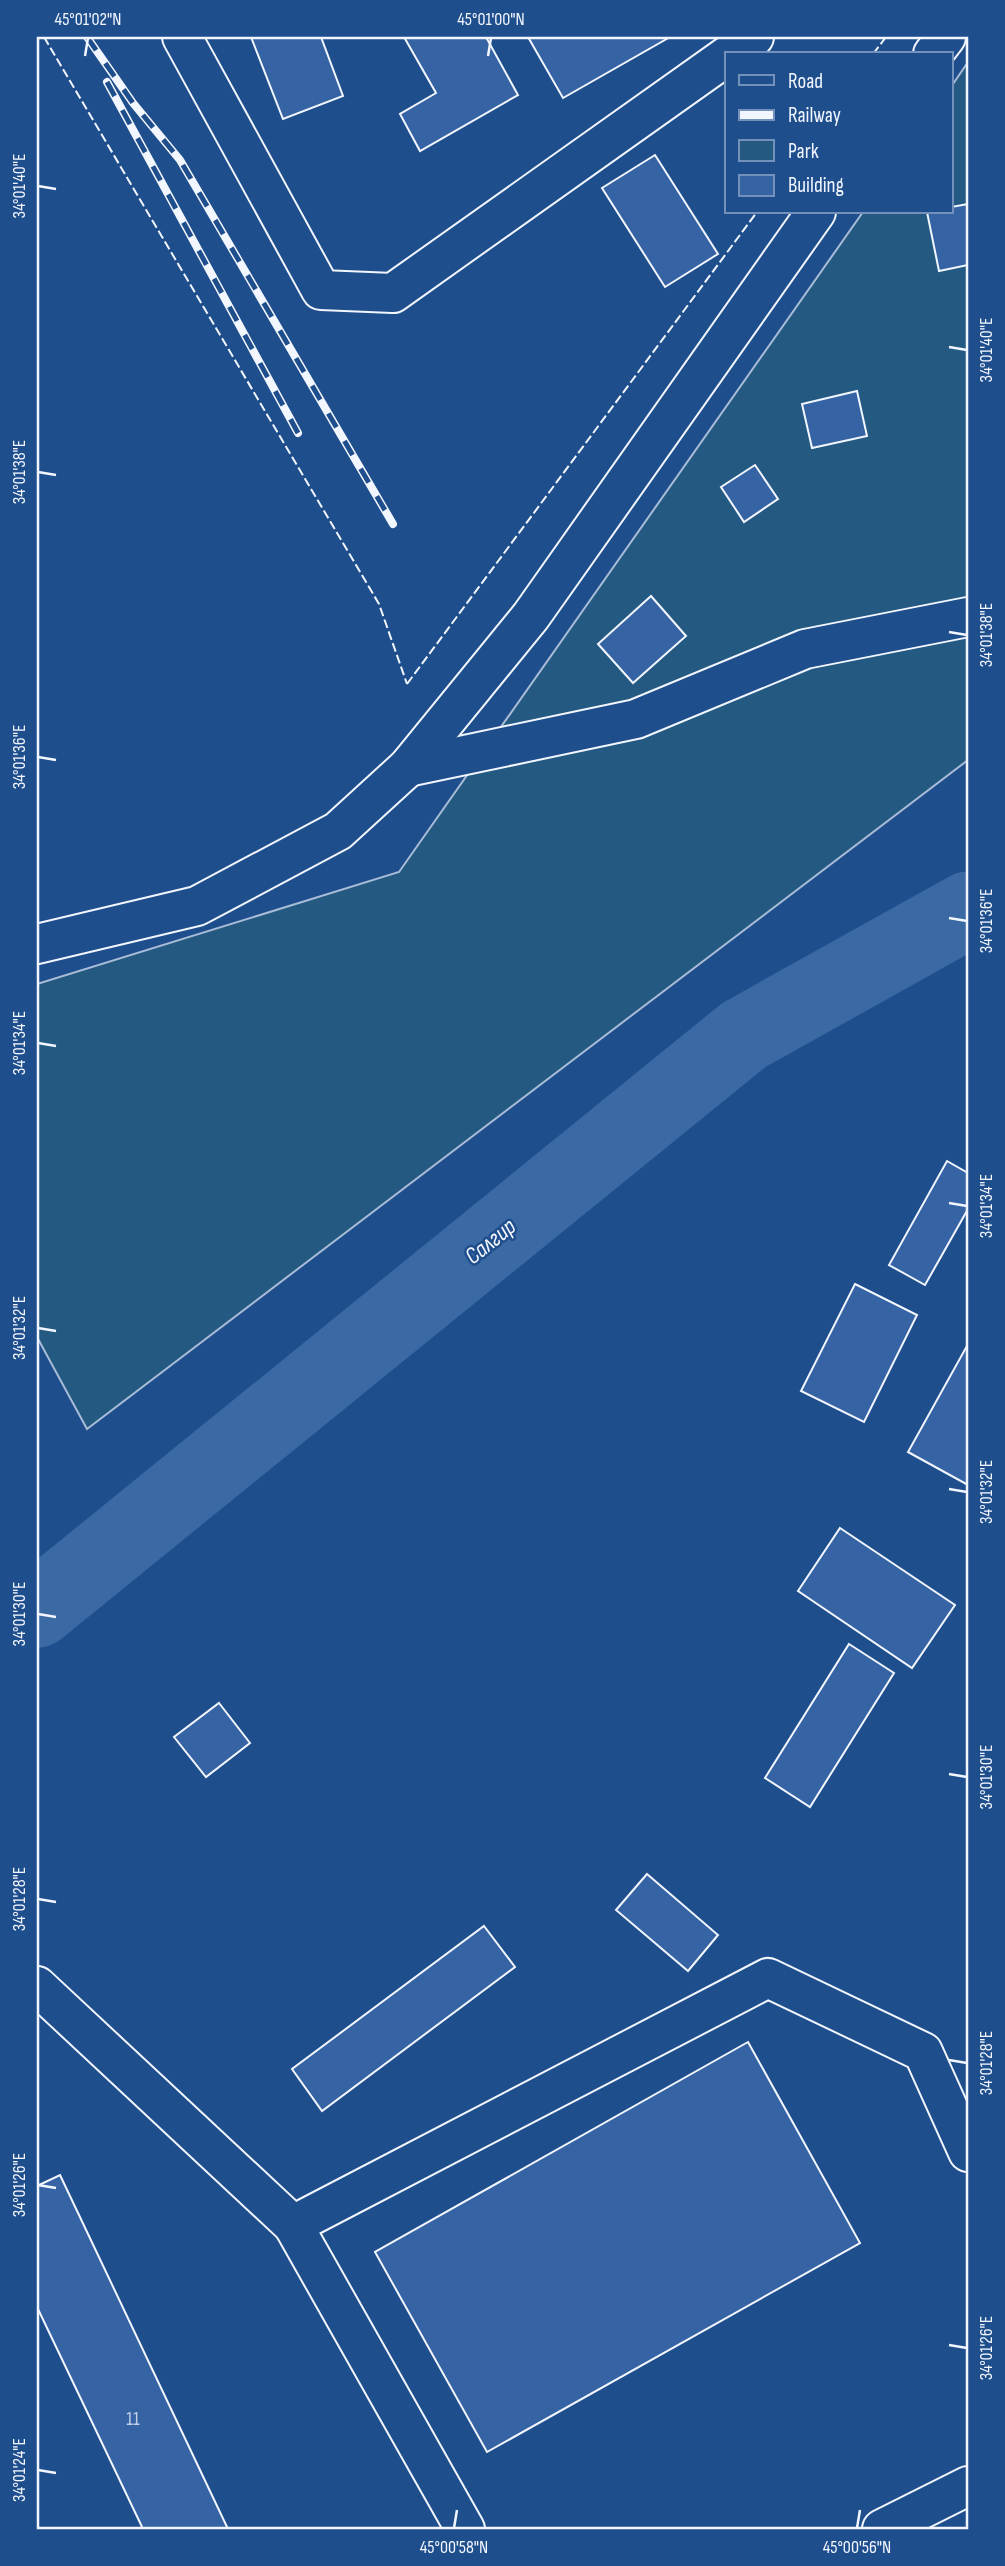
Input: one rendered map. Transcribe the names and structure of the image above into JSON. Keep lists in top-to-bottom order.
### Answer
{
  "water": ["Салгир"],
  "house_numbers": ["11"],
  "legend": [
    "Road",
    "Railway",
    "Park",
    "Building"
  ],
  "coordinates": [
    "45°01'02\"N",
    "45°01'00\"N",
    "34°01'40\"E",
    "34°01'38\"E",
    "34°01'36\"E",
    "34°01'34\"E",
    "34°01'32\"E",
    "34°01'30\"E",
    "34°01'28\"E",
    "34°01'26\"E",
    "34°01'24\"E",
    "45°00'58\"N",
    "45°00'56\"N"
  ]
}
